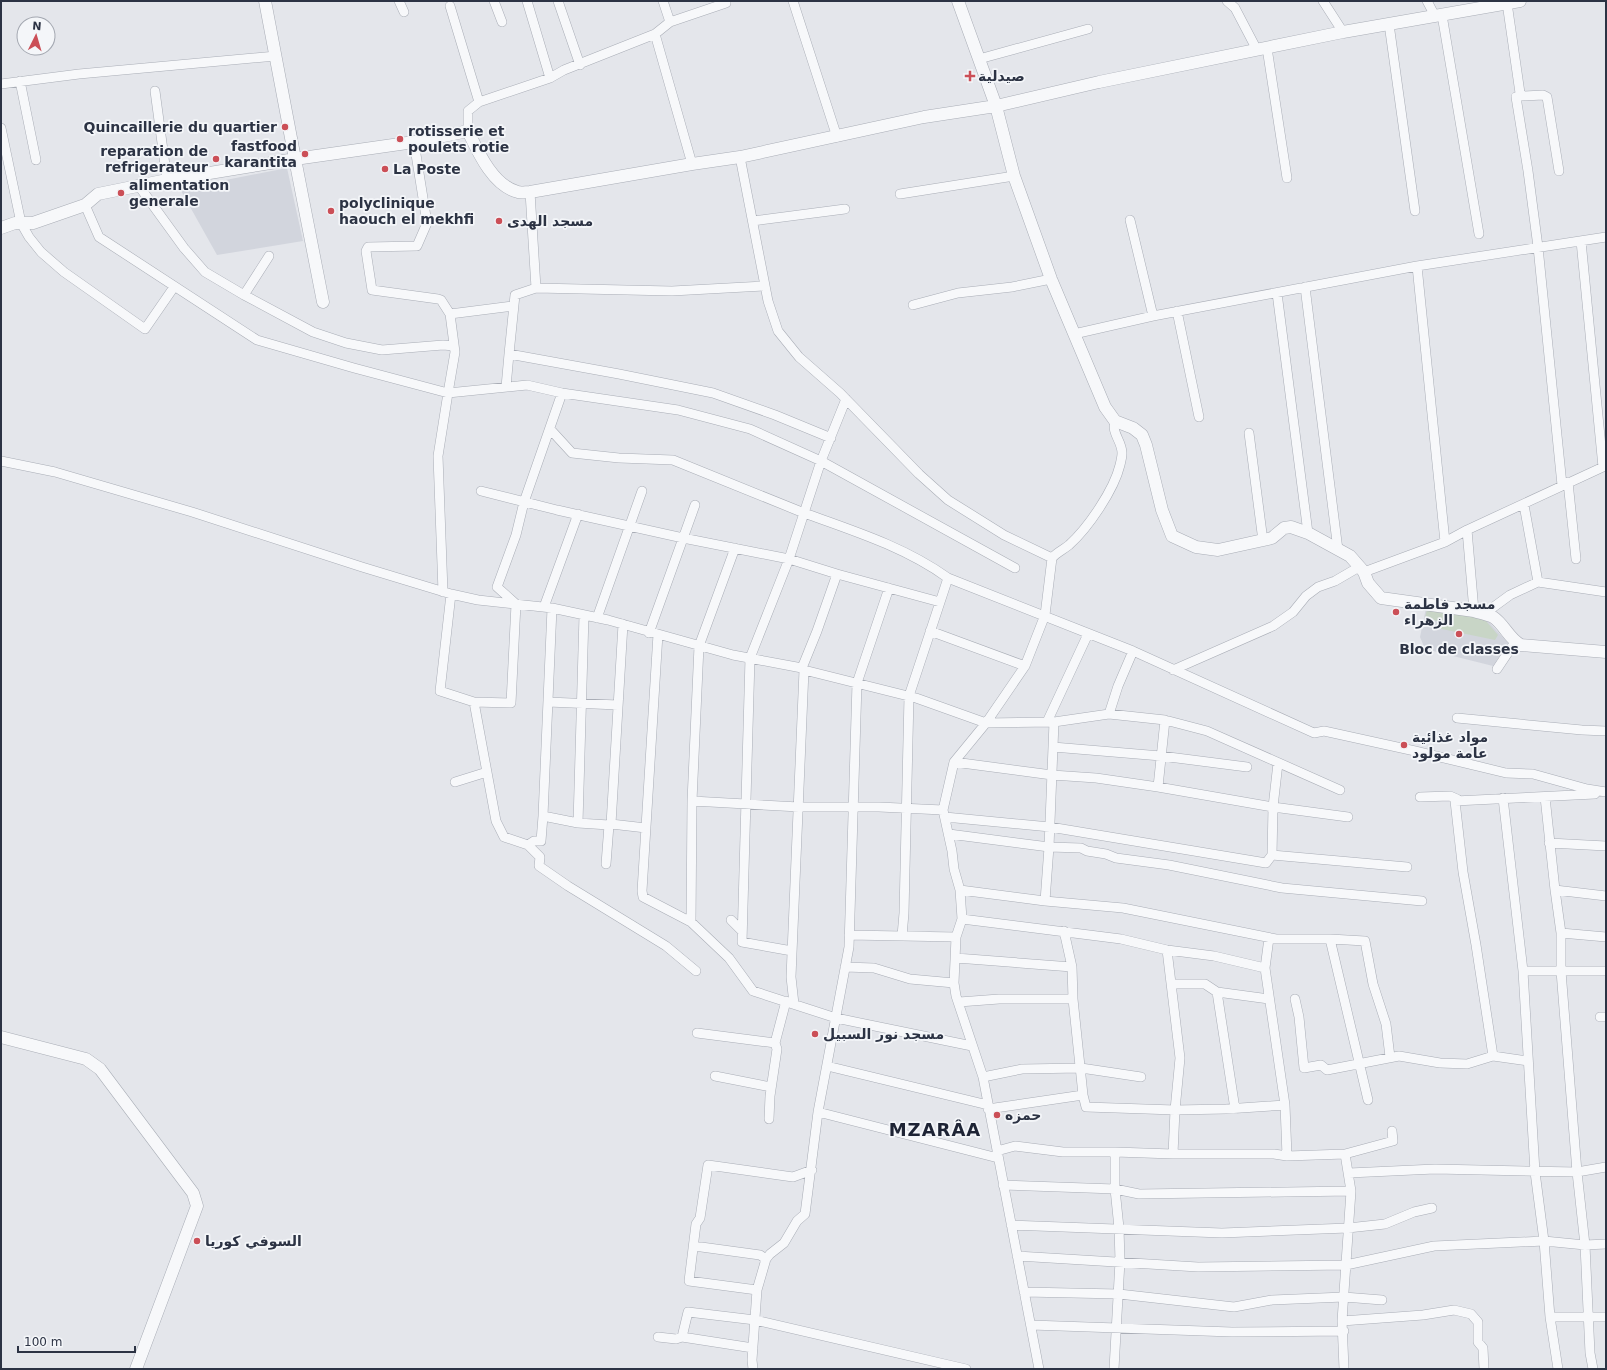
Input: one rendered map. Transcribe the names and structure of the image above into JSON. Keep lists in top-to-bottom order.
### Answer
{
  "districts": ["MZARÂA"],
  "places": {
    "health": ["صيدلية"],
    "other": [
      "Quincaillerie du quartier",
      "rotisserie et poulets rotie",
      "fastfood karantita",
      "reparation de refrigerateur",
      "La Poste",
      "alimentation generale",
      "polyclinique haouch el mekhfi",
      "مسجد الهدى",
      "مسجد فاطمة الزهراء",
      "Bloc de classes",
      "مواد غذائية عامة مولود",
      "مسجد نور السبيل",
      "حمزه",
      "السوفي كوريا"
    ]
  },
  "scale_bar": "100 m",
  "north": "top"
}
